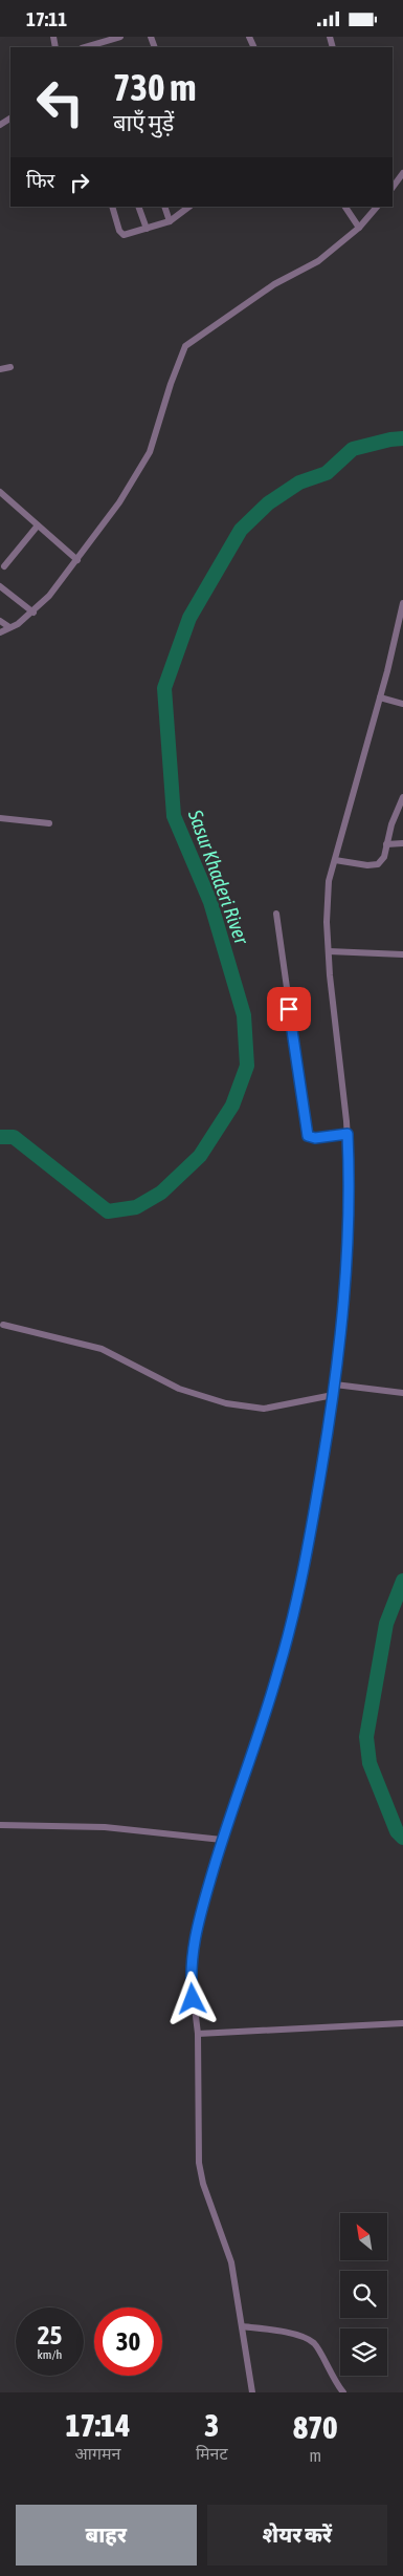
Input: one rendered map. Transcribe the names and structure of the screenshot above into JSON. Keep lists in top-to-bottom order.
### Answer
{
  "water": ["Sasur Khaderi River"],
  "north": "top left",
  "page": {
    "status": "17:11",
    "turn": ["730 m", "बाएँ मुड़ें"],
    "then": "फिर",
    "speed": "25 km/h",
    "limit": "30",
    "eta": [
      "17:14",
      "आगमन",
      "3",
      "मिनट",
      "870",
      "m"
    ],
    "buttons": ["बाहर", "शेयर करें"]
  }
}
